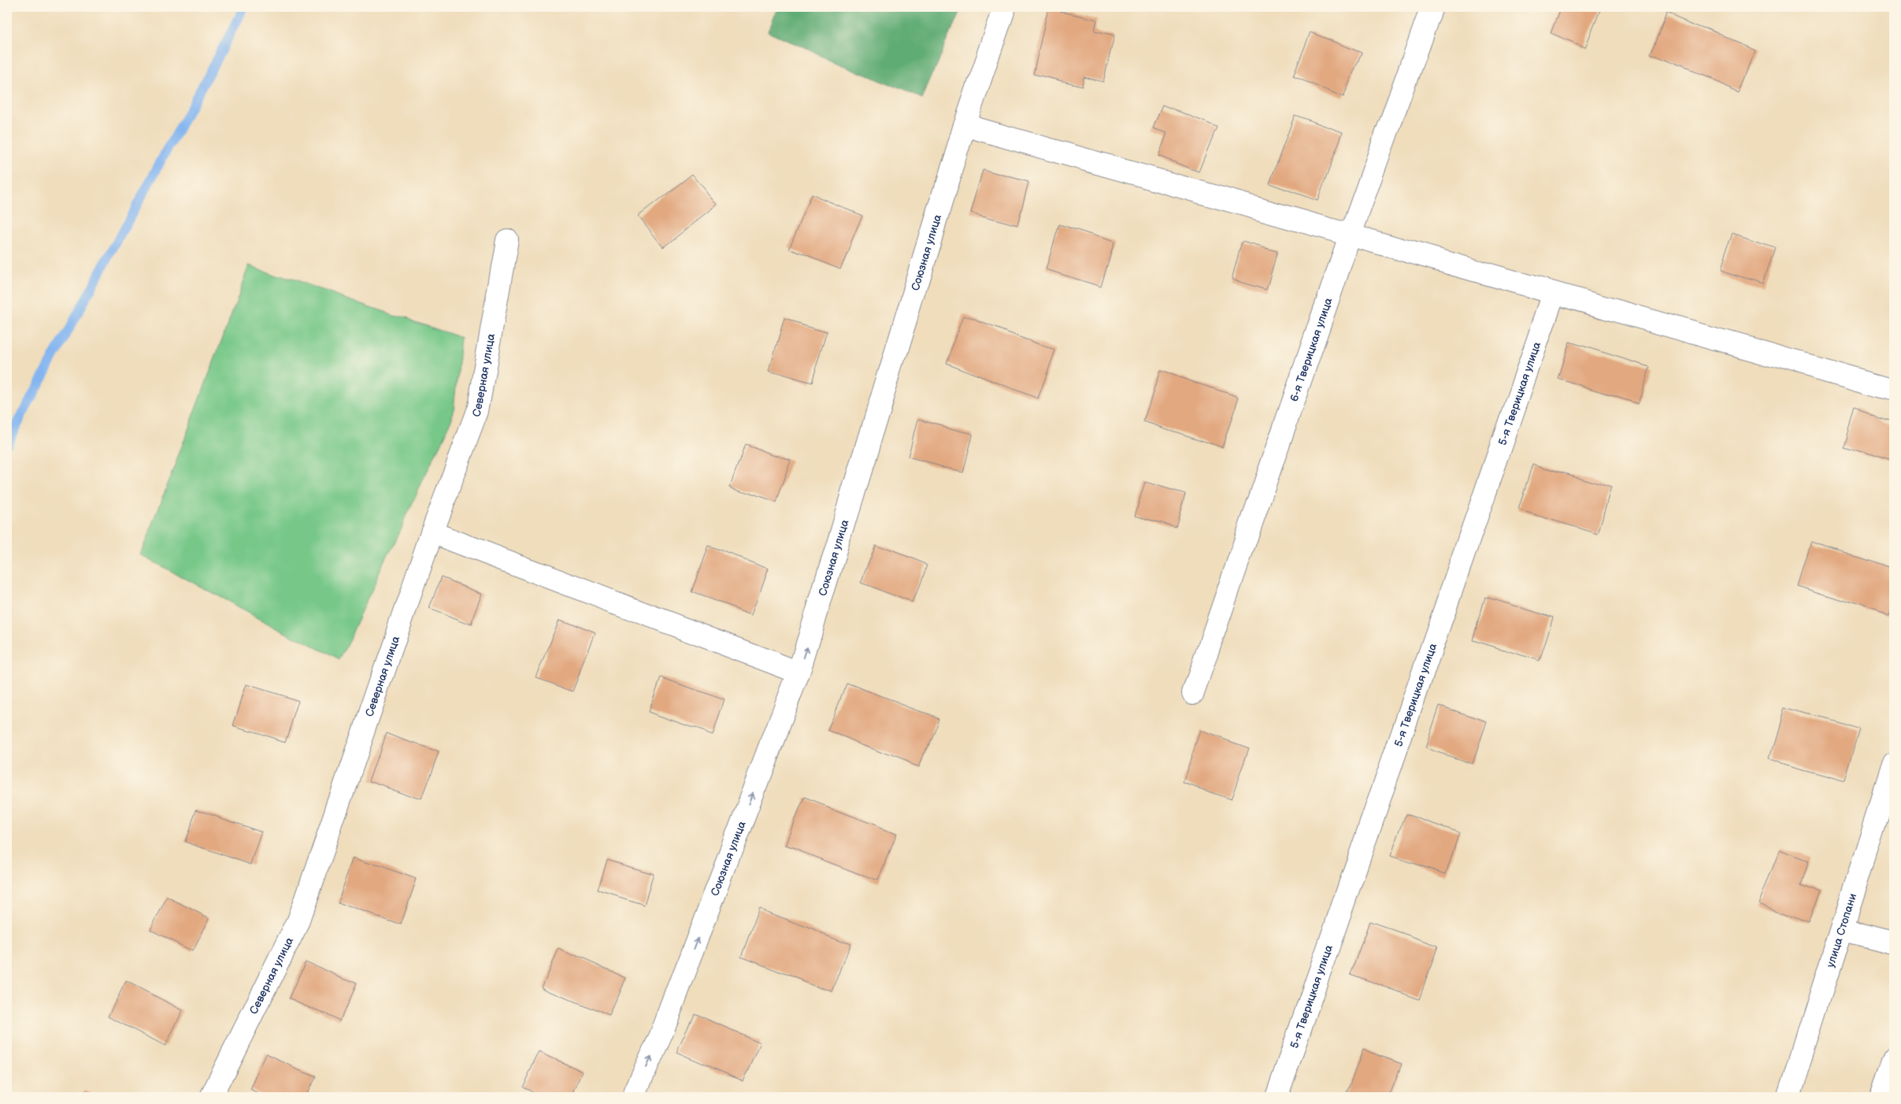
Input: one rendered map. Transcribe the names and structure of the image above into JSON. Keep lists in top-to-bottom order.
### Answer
{
  "streets": {
    "street": [
      "Союзная улица",
      "6-я Тверицкая улица",
      "Северная улица",
      "5-я Тверицкая улица",
      "улица Стопани"
    ]
  },
  "one_way": ["Союзная улица"]
}
